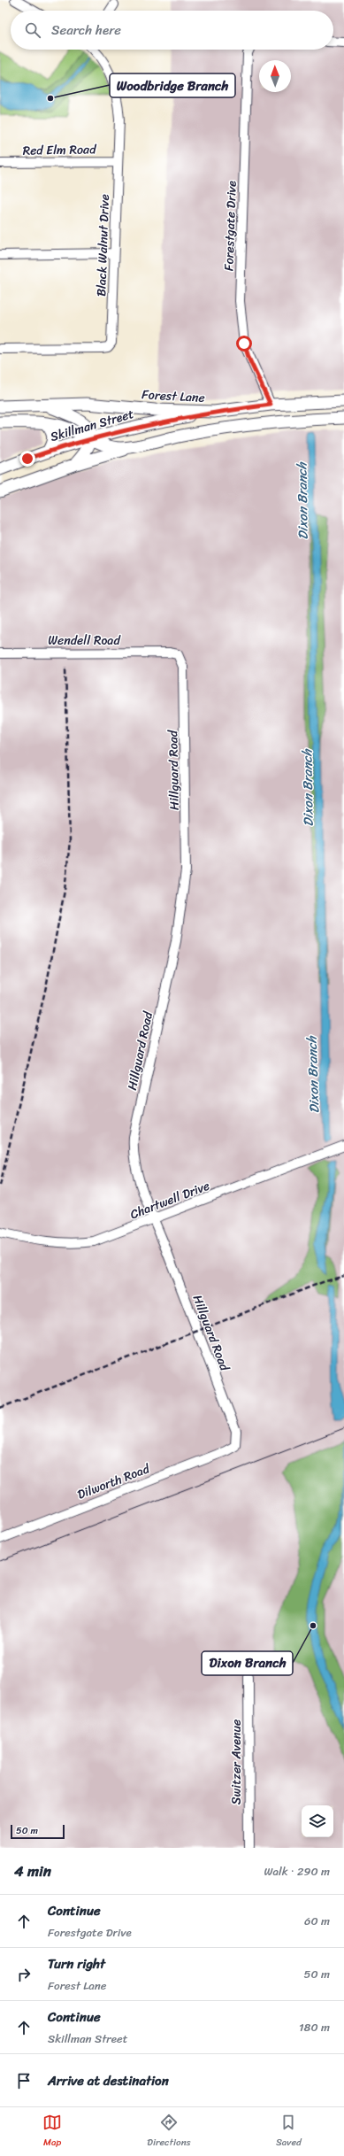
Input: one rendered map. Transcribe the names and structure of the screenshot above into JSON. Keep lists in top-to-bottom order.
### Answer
{
  "streets": {
    "main road": ["Forest Lane", "Skillman Street"],
    "street": [
      "Red Elm Road",
      "Forestgate Drive",
      "Black Walnut Drive",
      "Wendell Road",
      "Hillguard Road",
      "Chartwell Drive",
      "Dilworth Road",
      "Switzer Avenue"
    ]
  },
  "crossings": [
    ["Red Elm Road", "Black Walnut Drive"],
    ["Forestgate Drive", "Forest Lane"],
    ["Forest Lane", "Skillman Street"],
    ["Wendell Road", "Hillguard Road"],
    ["Hillguard Road", "Chartwell Drive"],
    ["Hillguard Road", "Dilworth Road"]
  ],
  "water": ["Dixon Branch"],
  "places": ["Woodbridge Branch", "Dixon Branch"],
  "scale_bar": "50 m",
  "north": "top",
  "page": {
    "search": "Search here",
    "scale": "50 m",
    "heading": ["4 min", "Walk · 290 m"],
    "list": [
      ["Continue", "Forestgate Drive", "60 m"],
      ["Turn right", "Forest Lane", "50 m"],
      ["Continue", "Skillman Street", "180 m"],
      "Arrive at destination"
    ],
    "nav": ["Map", "Directions", "Saved"]
  }
}
